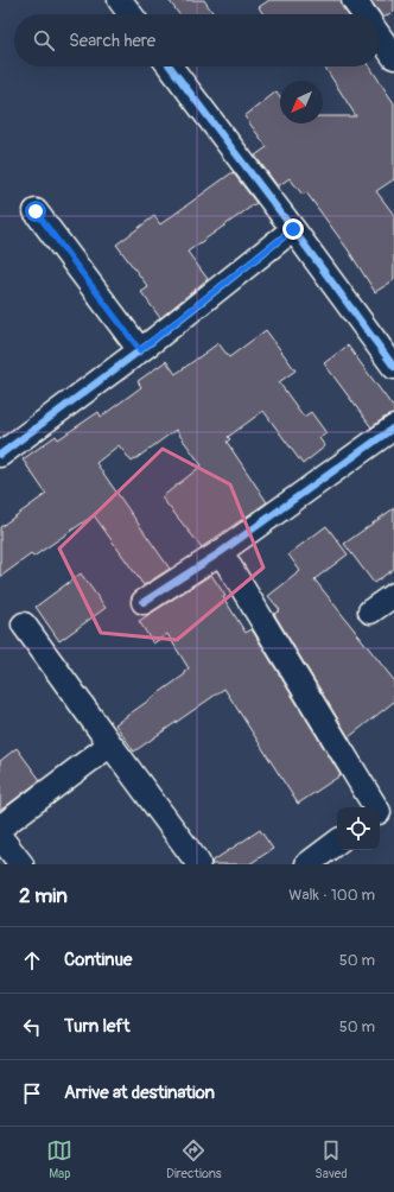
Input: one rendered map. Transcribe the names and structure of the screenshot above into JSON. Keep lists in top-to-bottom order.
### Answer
{
  "north": "bottom left",
  "page": {
    "search": "Search here",
    "heading": ["2 min", "Walk · 100 m"],
    "list": [
      ["Continue", "50 m"],
      ["Turn left", "50 m"],
      "Arrive at destination"
    ],
    "nav": ["Map", "Directions", "Saved"]
  }
}
